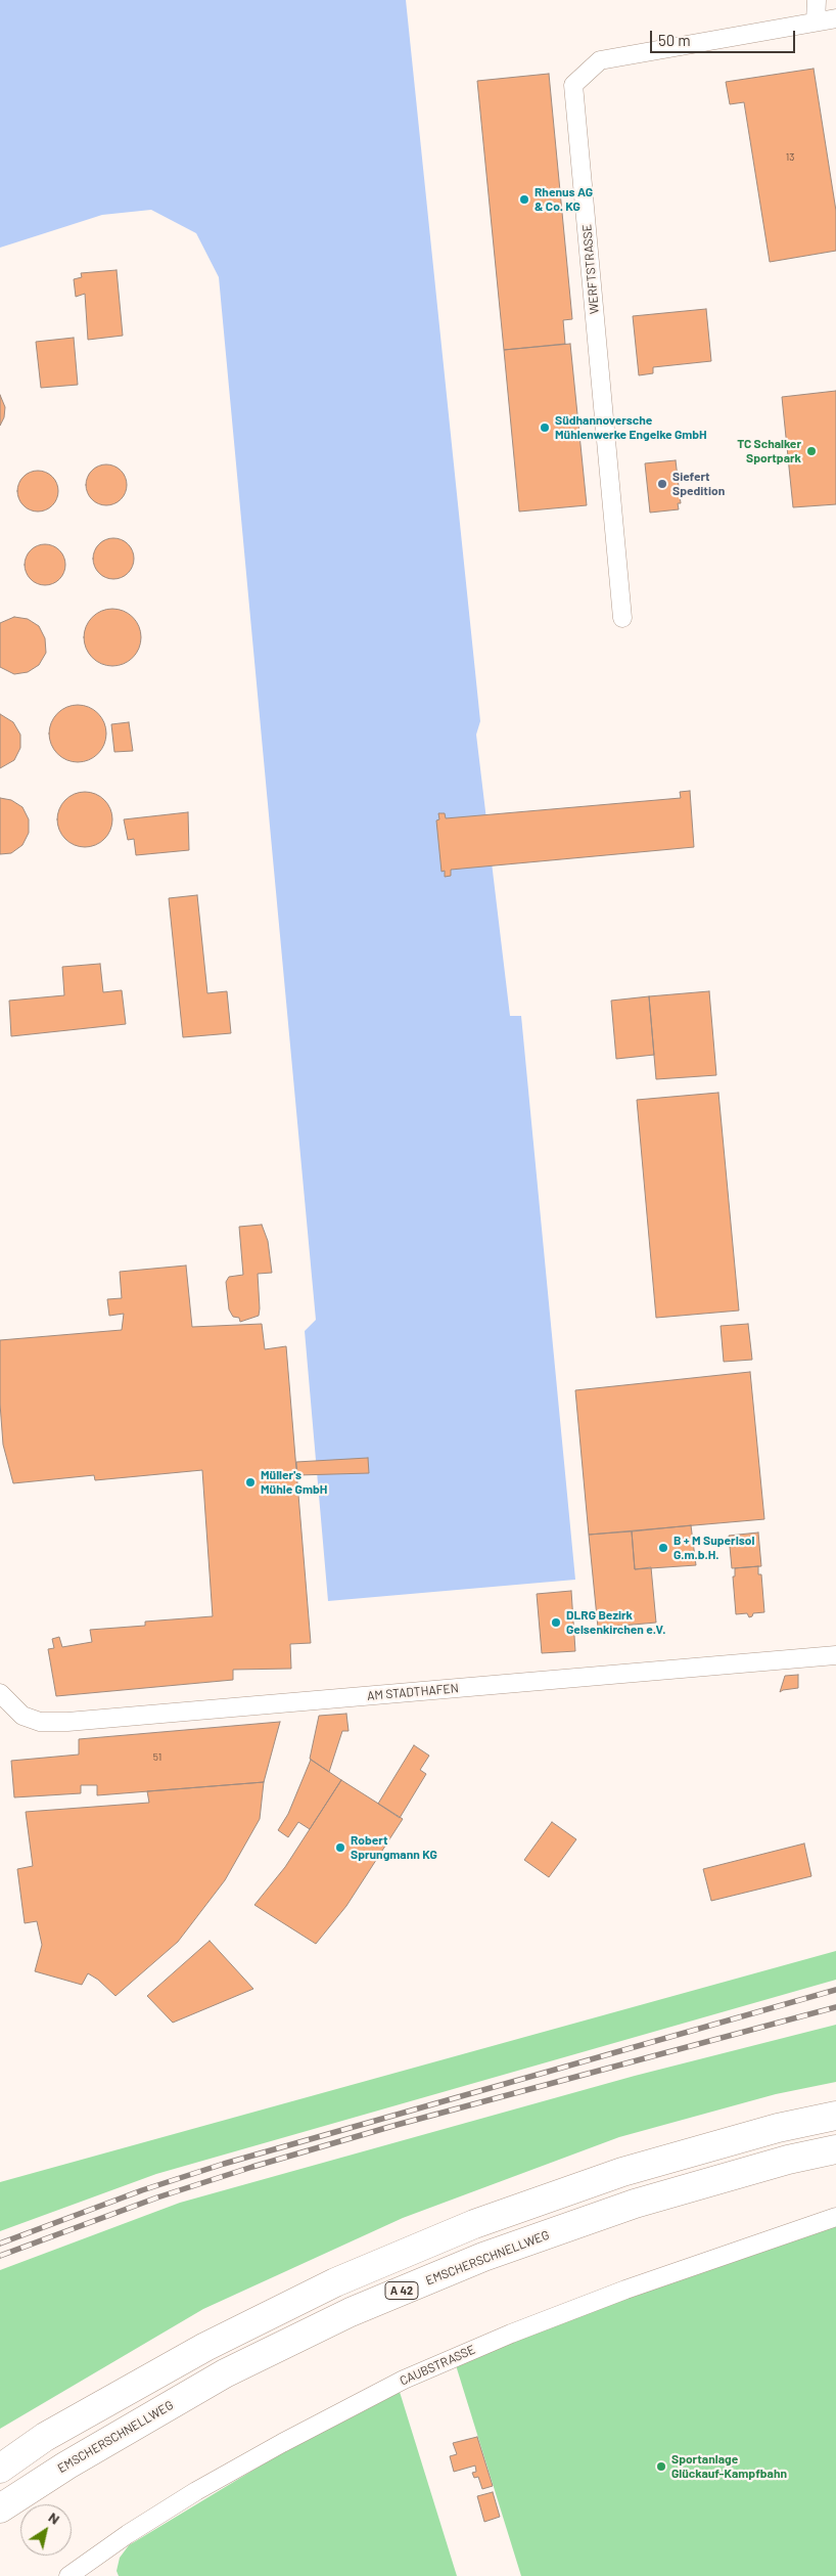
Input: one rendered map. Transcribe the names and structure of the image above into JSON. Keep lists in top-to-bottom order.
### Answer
{
  "streets": {
    "highway": ["EMSCHERSCHNELLWEG", "A 42"],
    "street": ["WERFTSTRASSE", "AM STADTHAFEN", "CAUBSTRASSE"]
  },
  "places": [
    "Rhenus AG & Co. KG",
    "Südhannoversche Mühlenwerke Engelke GmbH",
    "TC Schalker Sportpark",
    "Siefert Spedition",
    "Müller's Mühle GmbH",
    "B + M SuperIsol G.m.b.H.",
    "DLRG Bezirk Gelsenkirchen e.V.",
    "Robert Sprungmann KG",
    "Sportanlage Glückauf-Kampfbahn"
  ],
  "house_numbers": ["13", "51"],
  "scale_bar": "50 m",
  "north": "top right"
}
